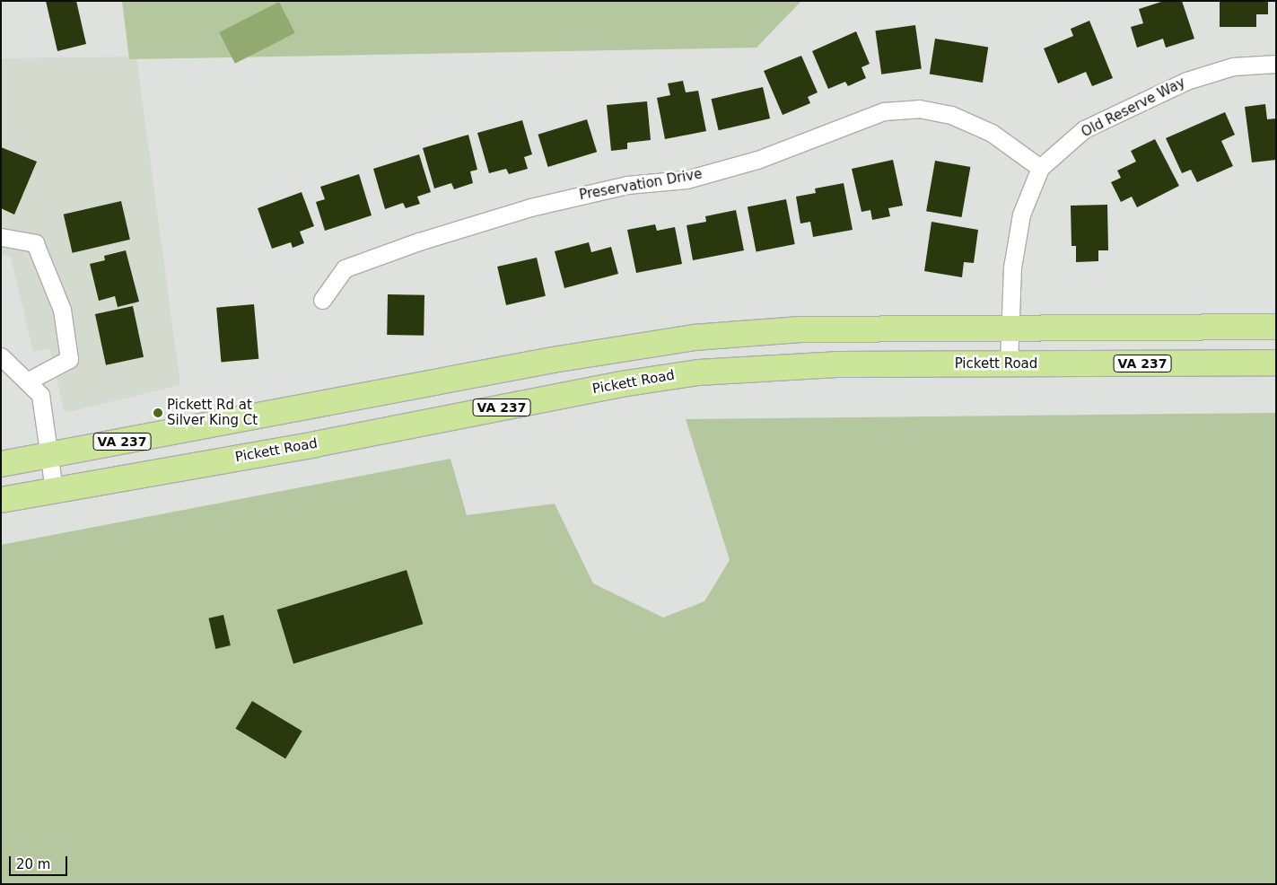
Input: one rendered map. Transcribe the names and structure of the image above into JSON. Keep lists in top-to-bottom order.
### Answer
{
  "streets": {
    "main road": ["VA 237", "Pickett Road"],
    "street": ["Old Reserve Way", "Preservation Drive"]
  },
  "crossings": [
    ["Old Reserve Way", "Preservation Drive"],
    ["Old Reserve Way", "VA 237"],
    ["Old Reserve Way", "Pickett Road"]
  ],
  "places": ["Pickett Rd at Silver King Ct"],
  "scale_bar": "20 m"
}
